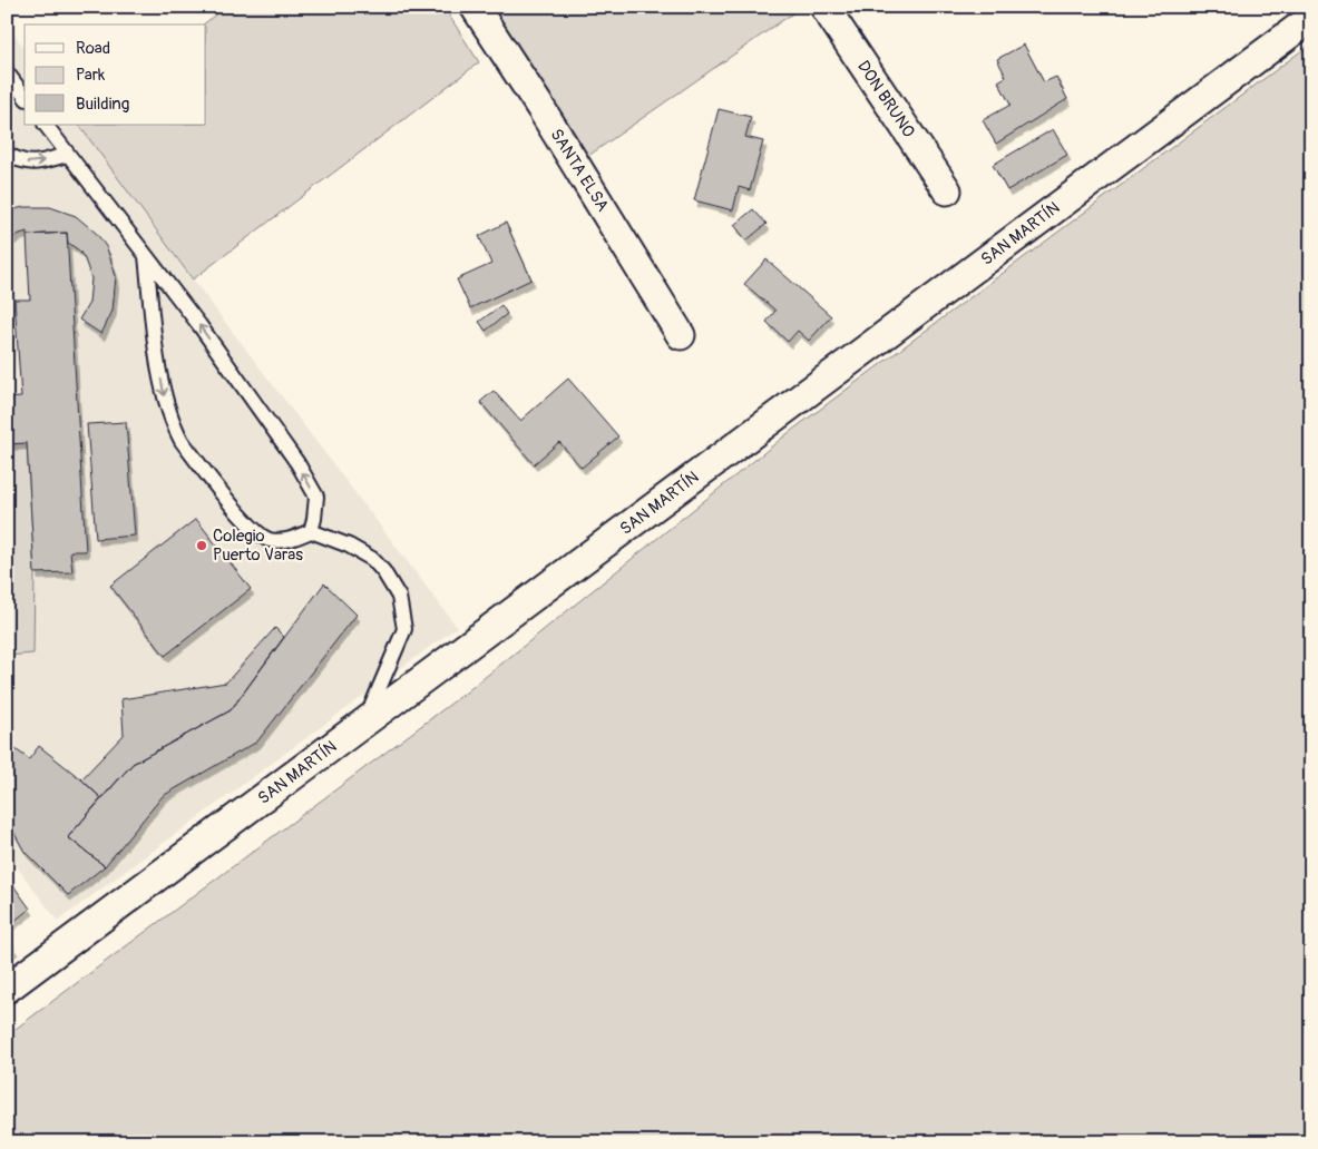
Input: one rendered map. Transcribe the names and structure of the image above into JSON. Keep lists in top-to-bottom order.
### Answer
{
  "streets": {
    "street": ["DON BRUNO", "SANTA ELSA", "SAN MARTÍN"]
  },
  "places": ["Colegio Puerto Varas"],
  "legend": ["Road", "Park", "Building"]
}
